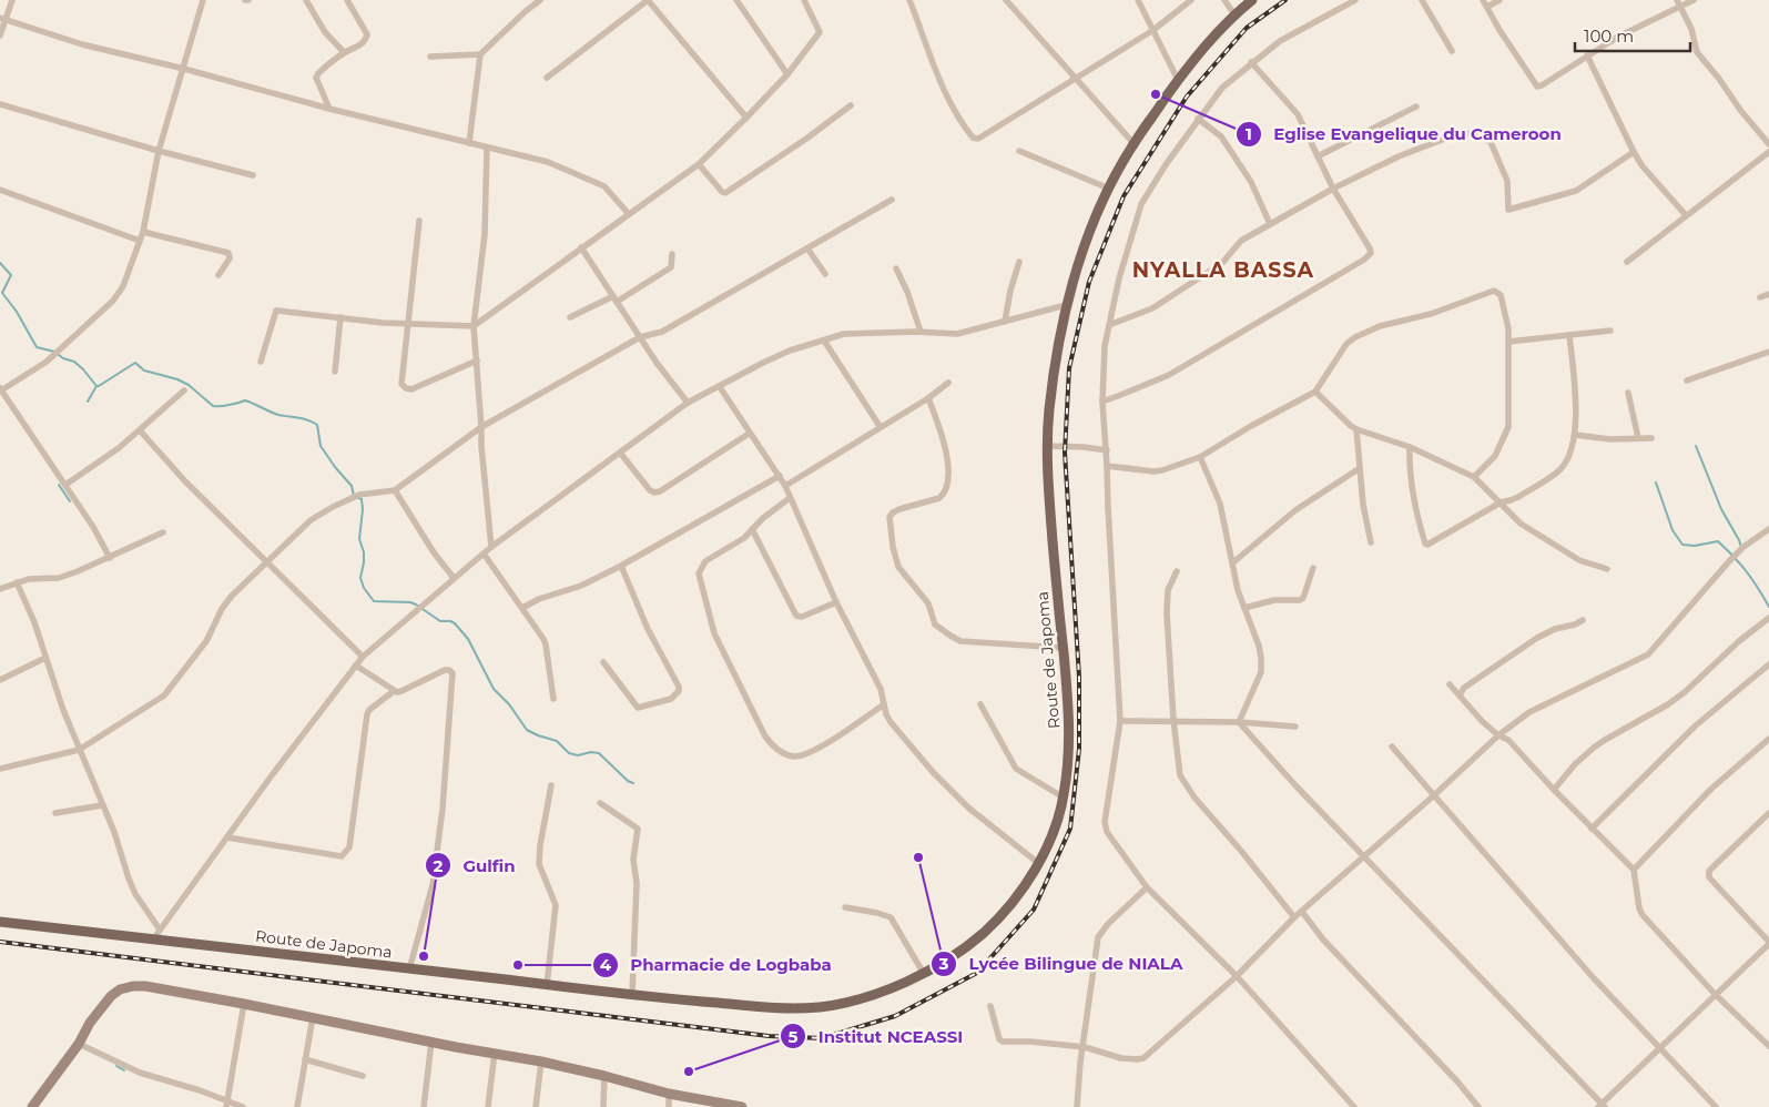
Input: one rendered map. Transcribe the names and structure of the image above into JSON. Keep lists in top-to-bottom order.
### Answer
{
  "streets": {
    "main road": ["Route de Japoma"]
  },
  "districts": ["NYALLA BASSA"],
  "places": [
    "Eglise Evangelique du Cameroon",
    "Lycée Bilingue de NIALA",
    "Gulfin",
    "Pharmacie de Logbaba",
    "Institut NCEASSI"
  ],
  "scale_bar": "100 m"
}
